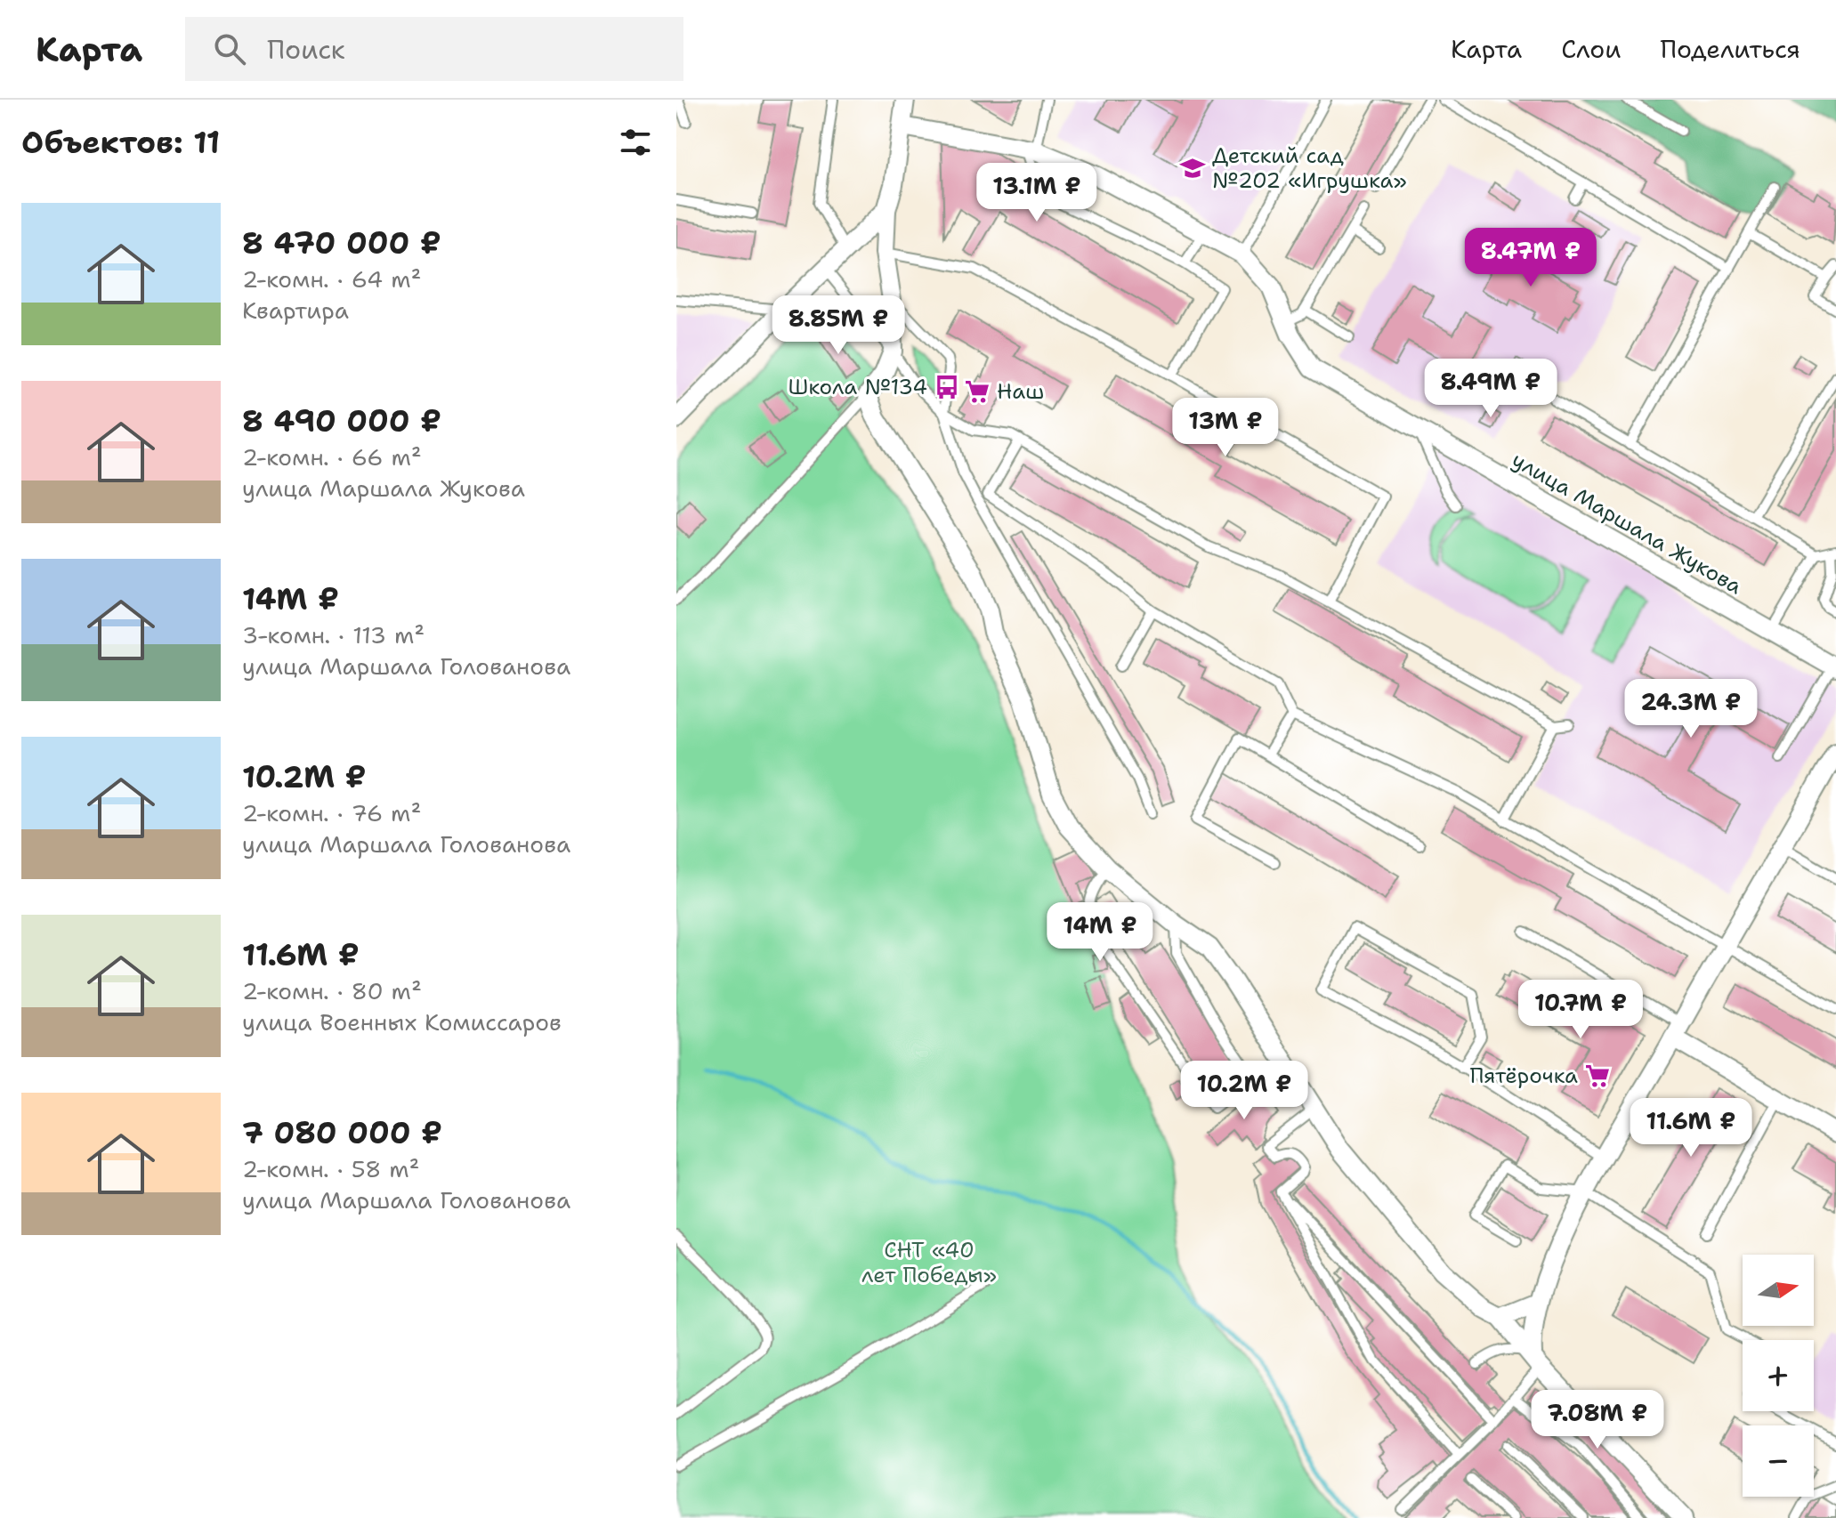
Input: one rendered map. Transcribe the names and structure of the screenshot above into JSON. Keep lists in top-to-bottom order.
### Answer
{
  "streets": {
    "street": ["улица Маршала Жукова"]
  },
  "parks": ["СНТ «40 лет Победы»"],
  "places": {
    "school or university": ["Детский сад №202 «Игрушка»"],
    "bus stop": ["Школа №134"],
    "supermarket": ["Наш", "Пятёрочка"]
  },
  "north": "right",
  "page": {
    "header": "Карта",
    "search": "Поиск",
    "nav": ["Карта", "Слои", "Поделиться"],
    "heading": "Объектов: 11",
    "price": [
      "13.1M ₽",
      "8.47M ₽",
      "8.85M ₽",
      "8.49M ₽",
      "13M ₽",
      "24.3M ₽",
      "14M ₽",
      "10.7M ₽",
      "10.2M ₽",
      "11.6M ₽",
      "7.08M ₽"
    ],
    "list": [
      {
        "name": "8 470 000 ₽",
        "note": "2-комн. · 64 m² · Квартира"
      },
      {
        "name": "8 490 000 ₽",
        "note": "2-комн. · 66 m² · улица Маршала Жукова"
      },
      {
        "name": "14M ₽",
        "note": "3-комн. · 113 m² · улица Маршала Голованова"
      },
      {
        "name": "10.2M ₽",
        "note": "2-комн. · 76 m² · улица Маршала Голованова"
      },
      {
        "name": "11.6M ₽",
        "note": "2-комн. · 80 m² · улица Военных Комиссаров"
      },
      {
        "name": "7 080 000 ₽",
        "note": "2-комн. · 58 m² · улица Маршала Голованова"
      }
    ],
    "map_buttons": ["+", "−"]
  }
}
